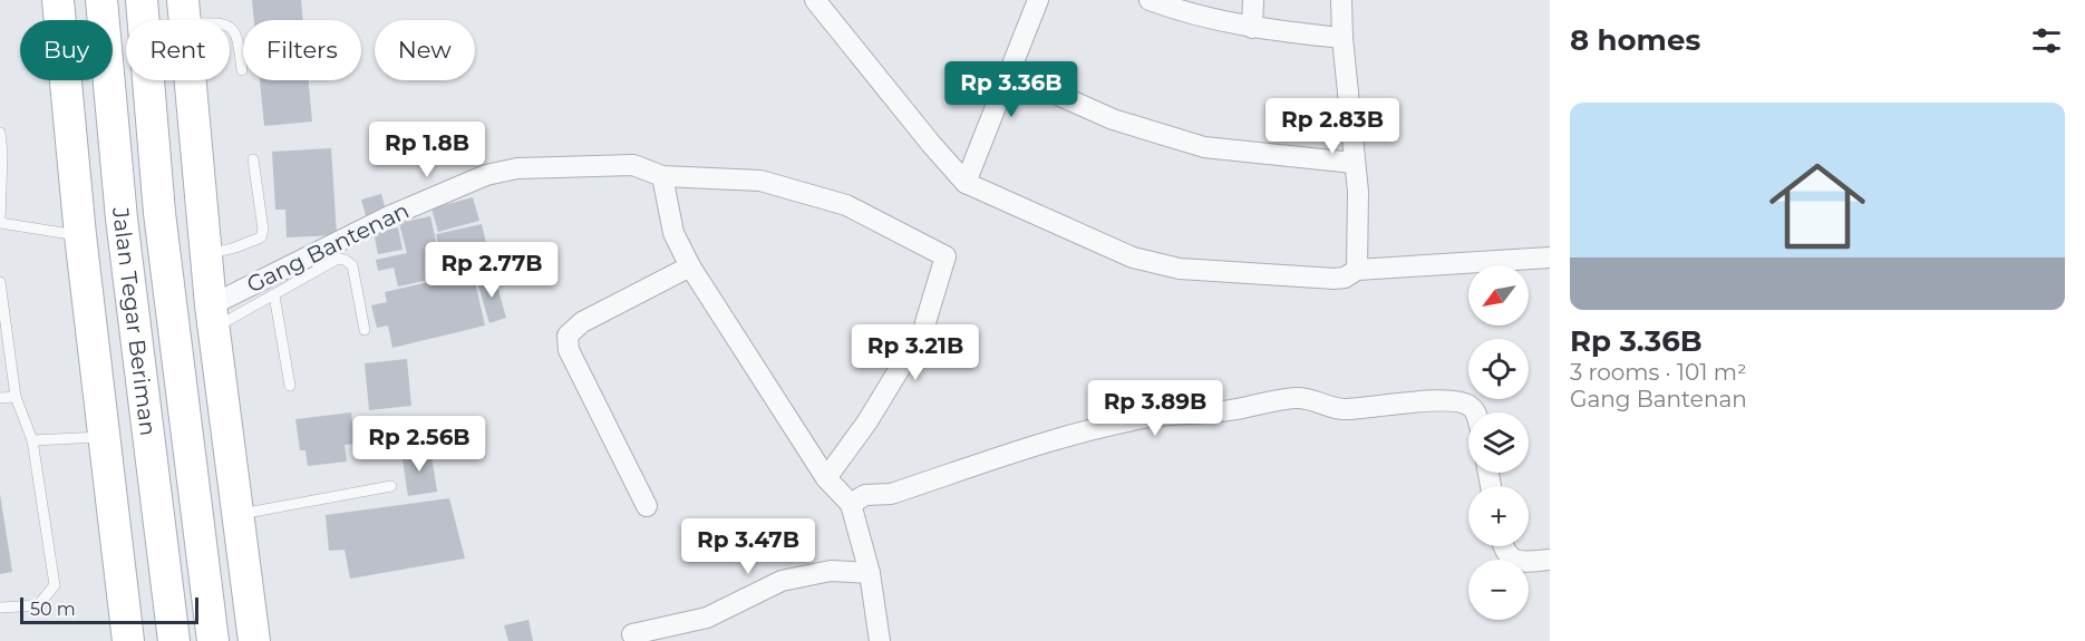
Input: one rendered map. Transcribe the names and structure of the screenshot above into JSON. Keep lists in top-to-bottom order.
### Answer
{
  "streets": {
    "main road": ["Jalan Tegar Beriman"],
    "street": ["Gang Bantenan"]
  },
  "scale_bar": "50 m",
  "north": "bottom left",
  "page": {
    "heading": "8 homes",
    "chip": [
      "Buy",
      "Rent",
      "Filters",
      "New"
    ],
    "price": [
      "Rp 3.36B",
      "Rp 2.83B",
      "Rp 1.8B",
      "Rp 2.77B",
      "Rp 3.21B",
      "Rp 3.89B",
      "Rp 2.56B",
      "Rp 3.47B"
    ],
    "list": [
      {
        "name": "Rp 3.36B",
        "note": "3 rooms · 101 m² · Gang Bantenan"
      }
    ],
    "map_buttons": ["+", "−"],
    "scale": "50 m"
  }
}
